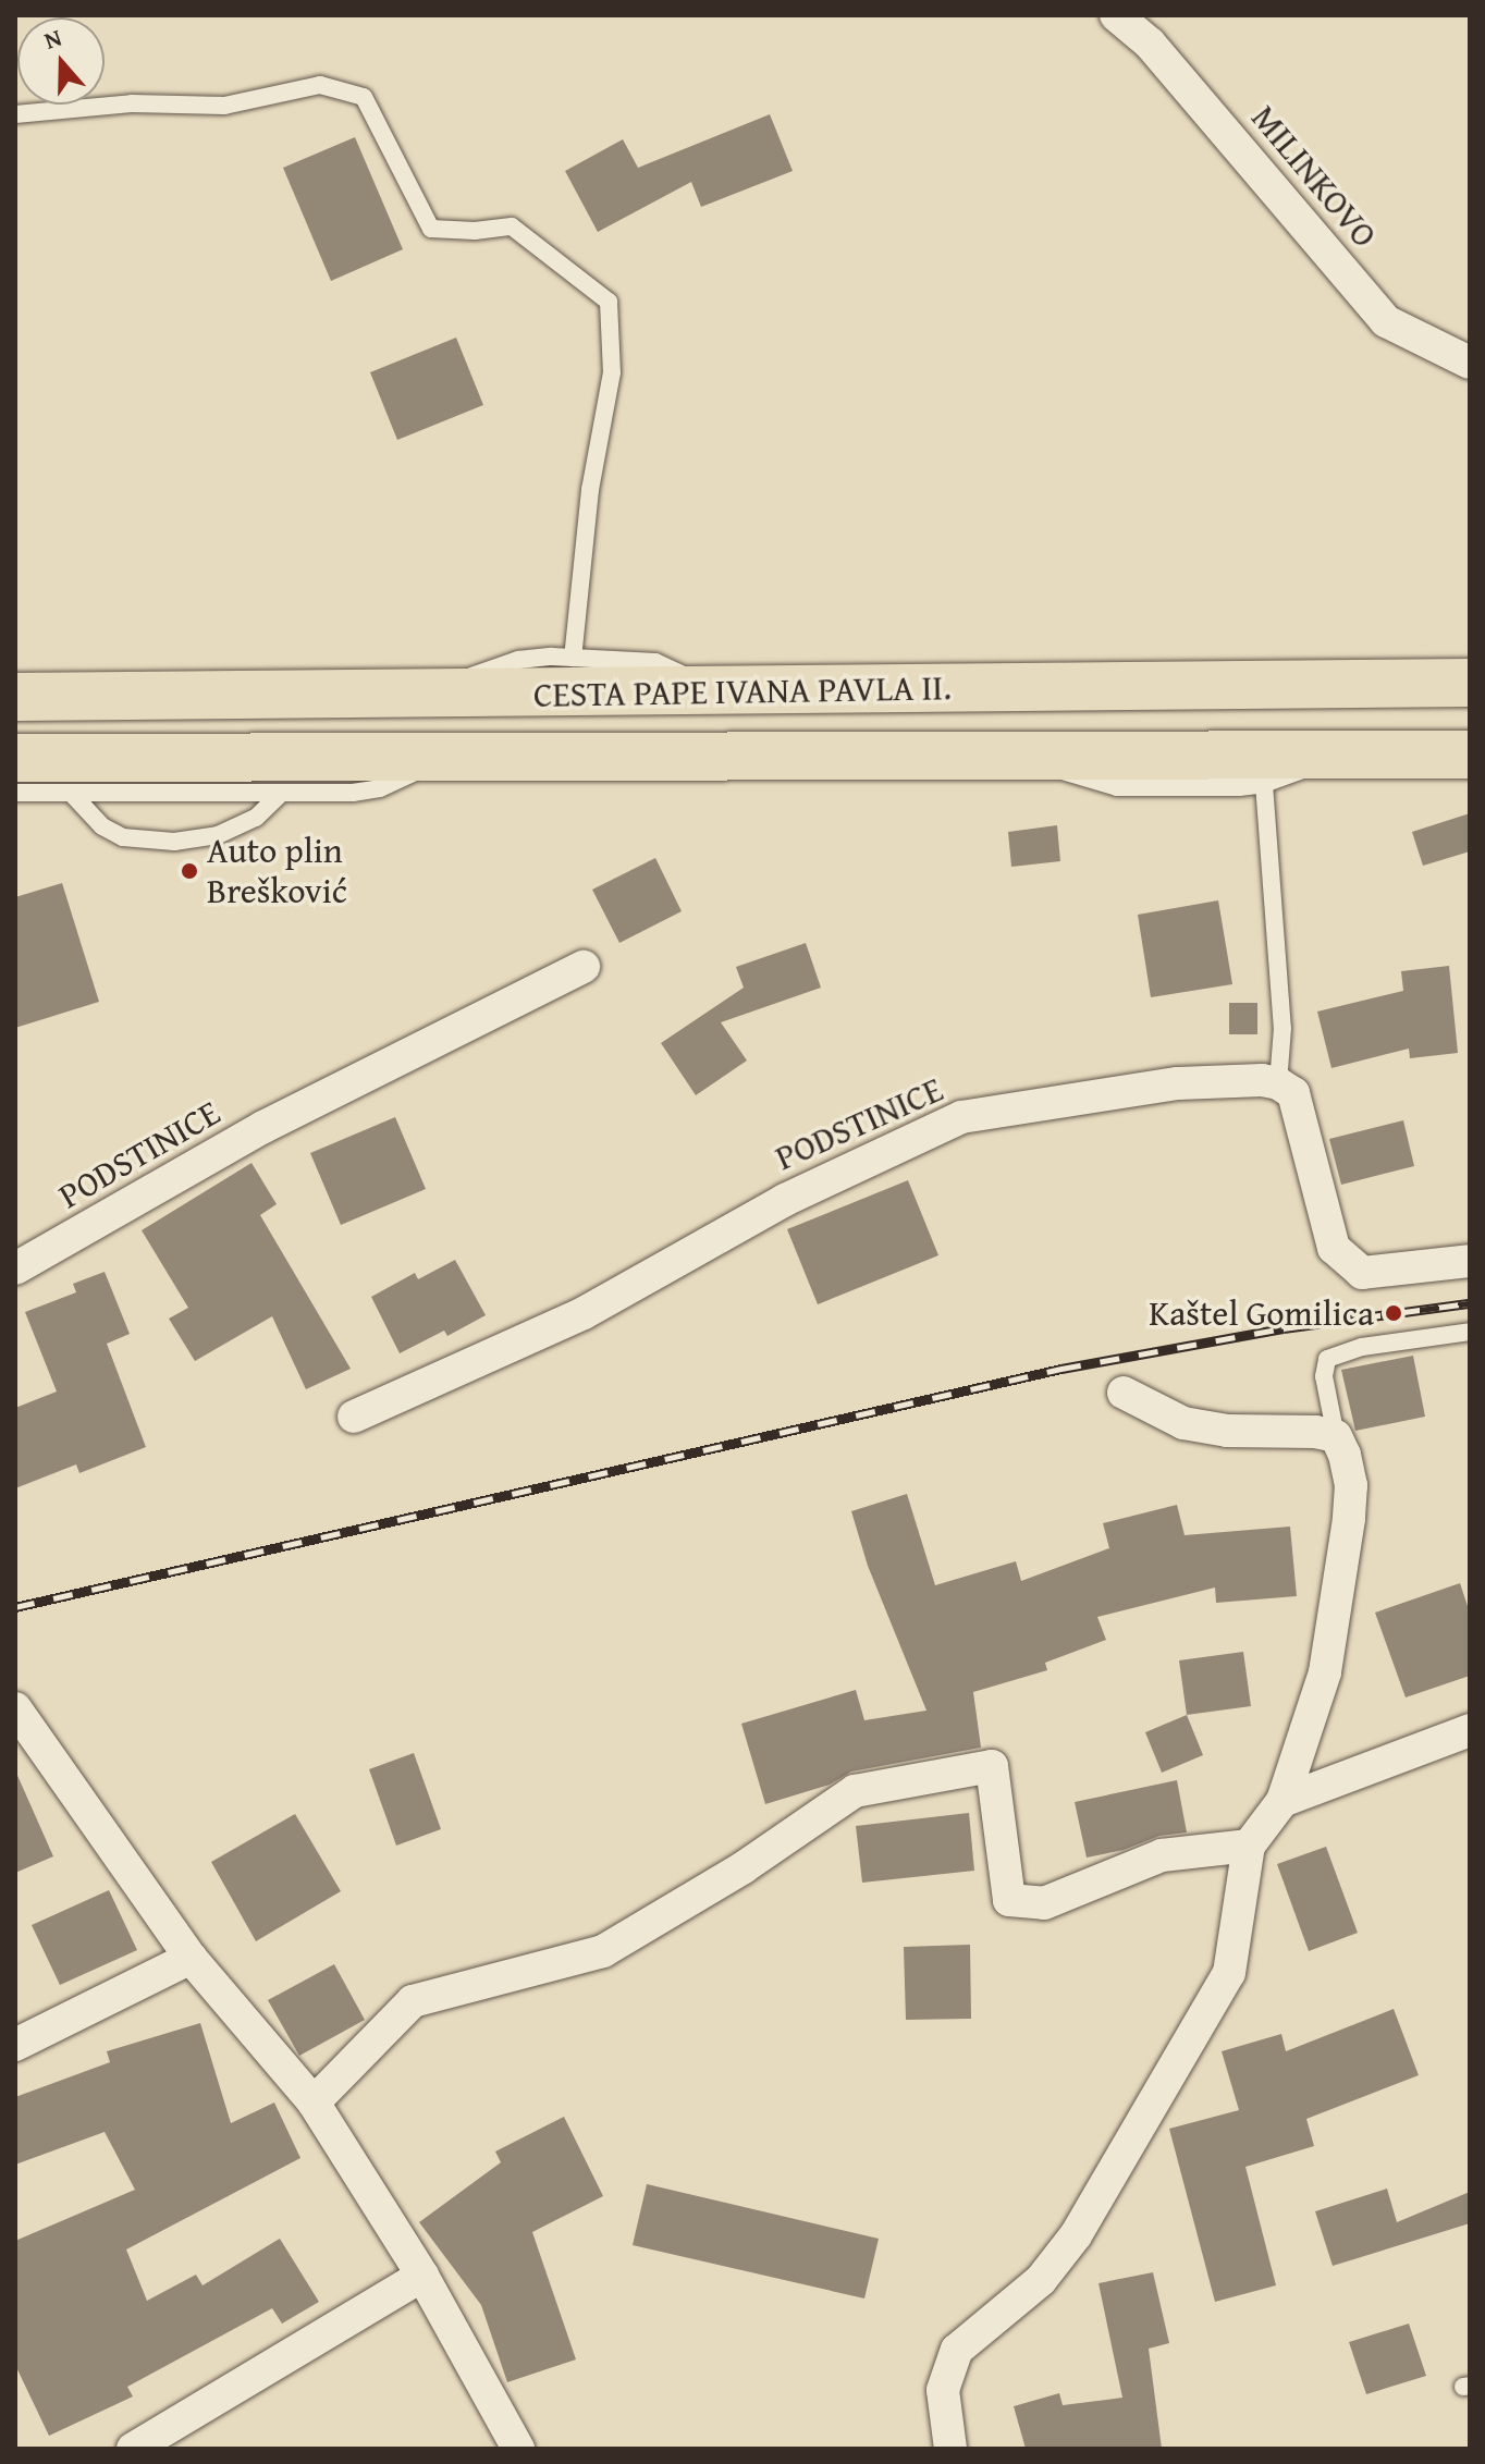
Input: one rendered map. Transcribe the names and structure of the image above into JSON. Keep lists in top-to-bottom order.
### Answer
{
  "streets": {
    "main road": ["CESTA PAPE IVANA PAVLA II."],
    "street": ["MILINKOVO", "PODSTINICE"]
  },
  "places": ["Auto plin Brešković", "Kaštel Gomilica"],
  "north": "top"
}
